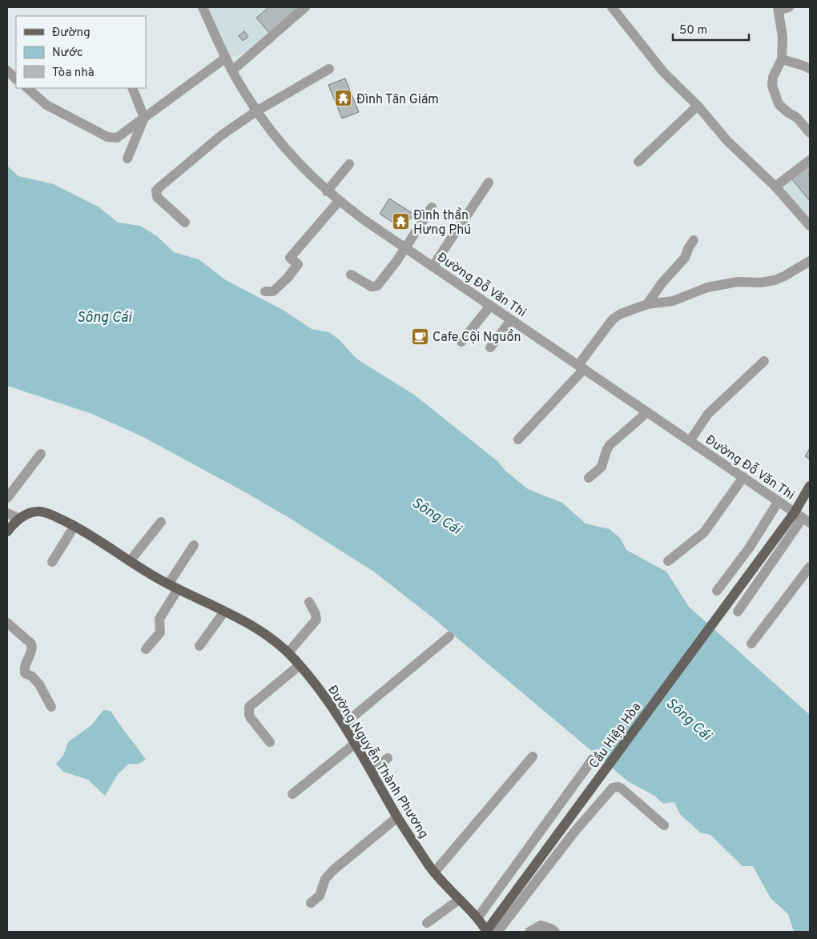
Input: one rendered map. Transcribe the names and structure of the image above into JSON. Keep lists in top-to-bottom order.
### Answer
{
  "streets": {
    "main road": ["Cầu Hiệp Hòa", "Đường Nguyễn Thành Phương"],
    "street": ["Đường Đỗ Văn Thi"]
  },
  "crossings": [
    ["Đường Đỗ Văn Thi", "Cầu Hiệp Hòa"],
    ["Cầu Hiệp Hòa", "Đường Nguyễn Thành Phương"]
  ],
  "water": ["Sông Cái"],
  "places": {
    "temple": ["Đình Tân Giám", "Đình thần Hưng Phú"],
    "cafe": ["Cafe Cội Nguồn"]
  },
  "legend": ["Đường", "Nước", "Tòa nhà"],
  "scale_bar": "50 m"
}
